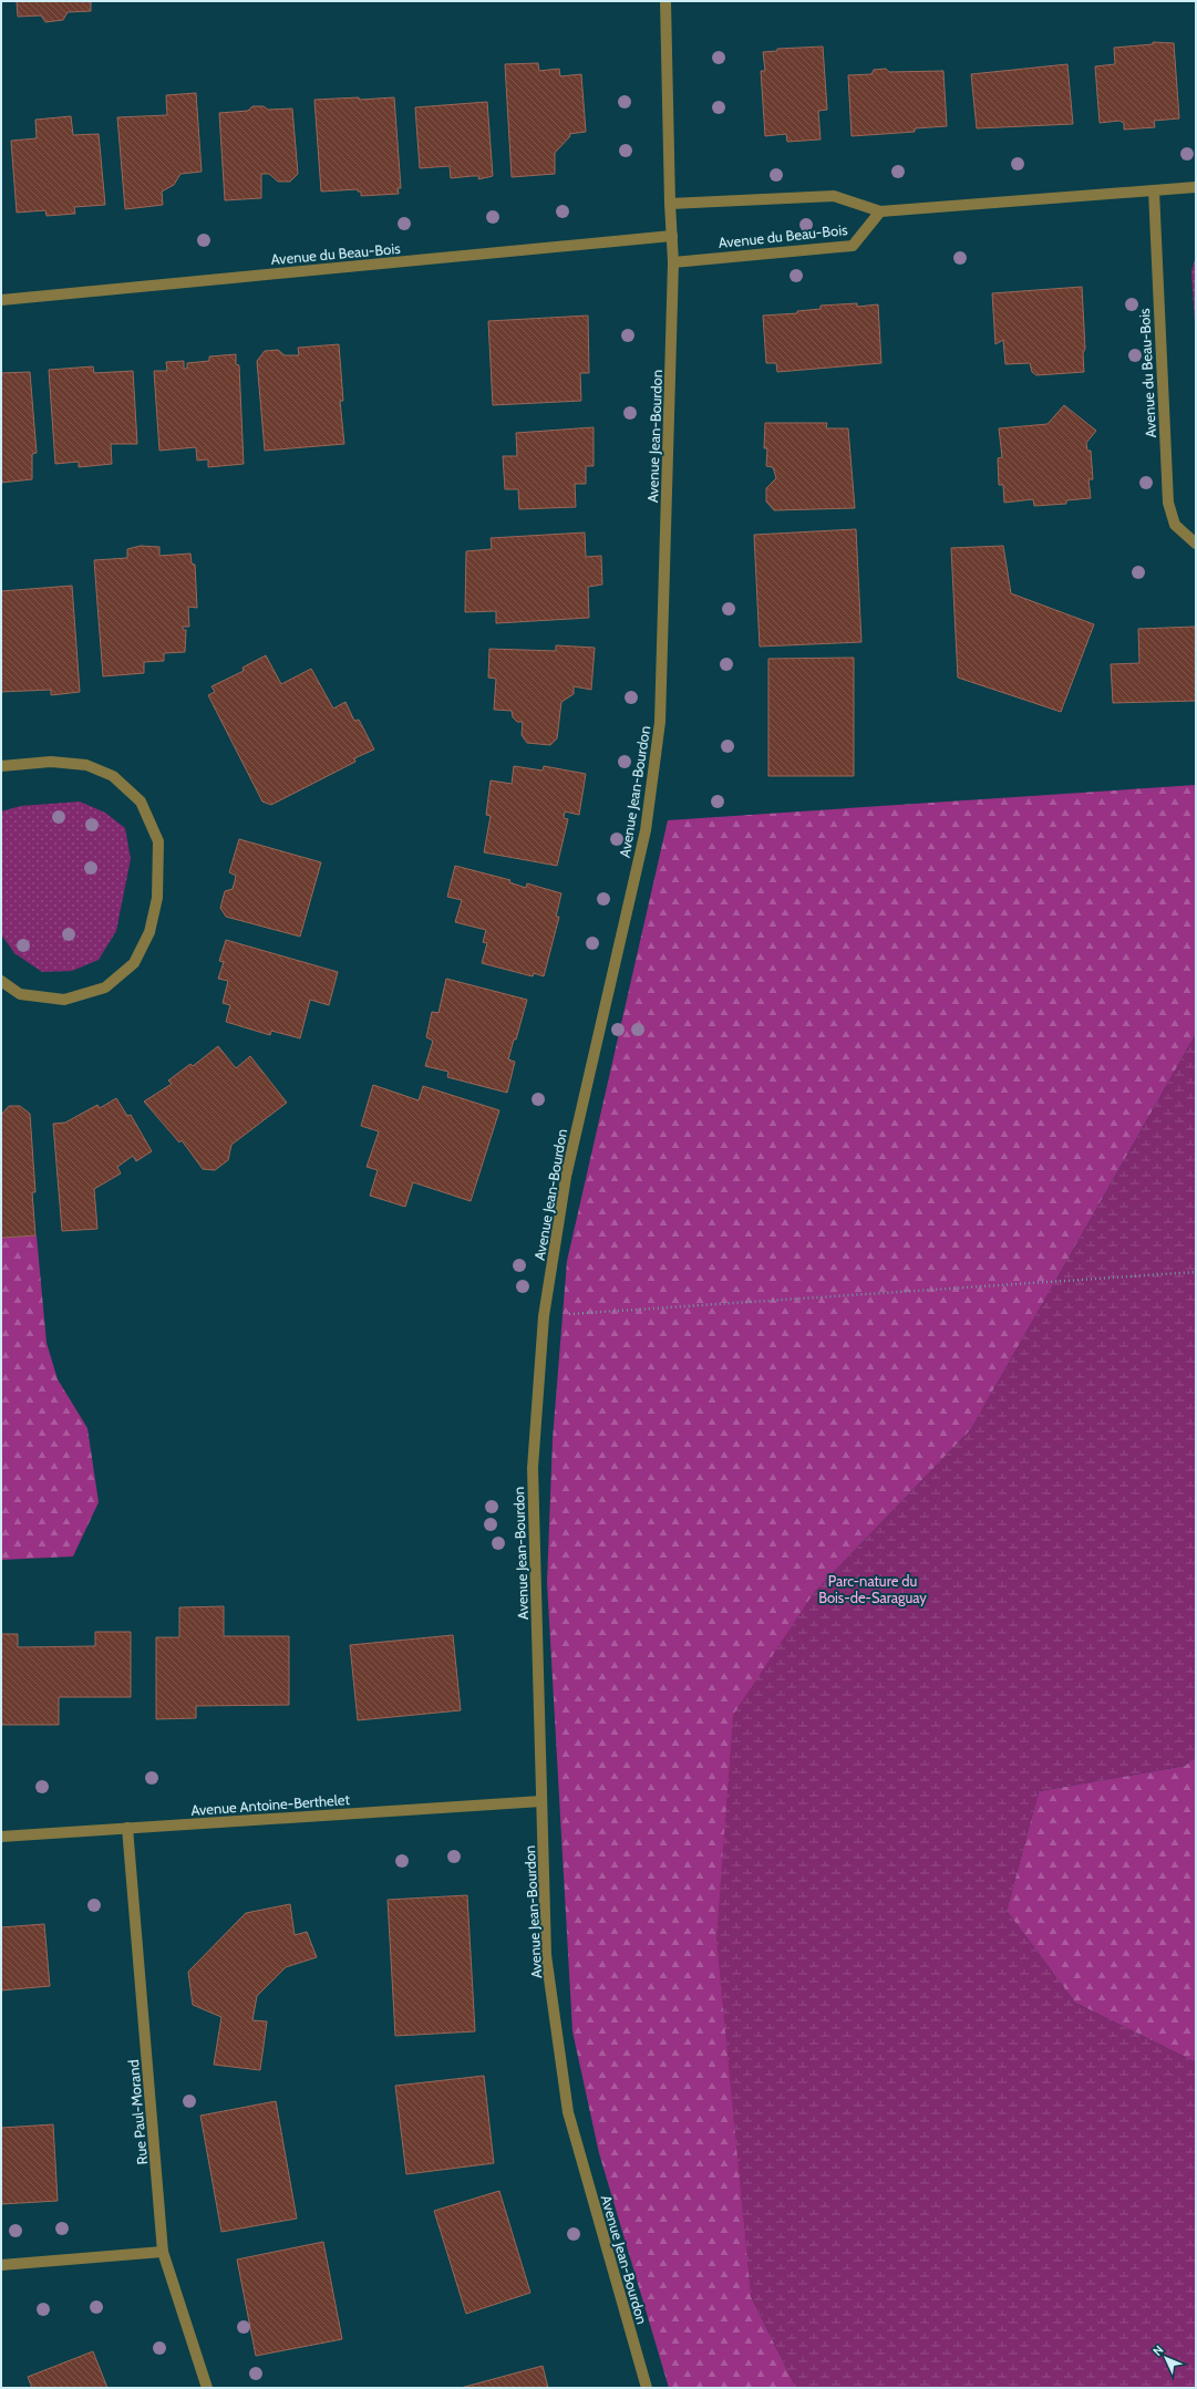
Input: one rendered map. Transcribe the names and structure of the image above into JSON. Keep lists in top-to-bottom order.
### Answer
{
  "streets": {
    "street": [
      "Avenue du Beau-Bois",
      "Avenue Jean-Bourdon",
      "Avenue Antoine-Berthelet",
      "Rue Paul-Morand"
    ]
  },
  "crossings": [
    ["Avenue du Beau-Bois", "Avenue Jean-Bourdon"],
    ["Avenue Jean-Bourdon", "Avenue Antoine-Berthelet"],
    ["Avenue Antoine-Berthelet", "Rue Paul-Morand"]
  ],
  "parks": ["Parc-nature du Bois-de-Saraguay"],
  "north": "top left"
}
